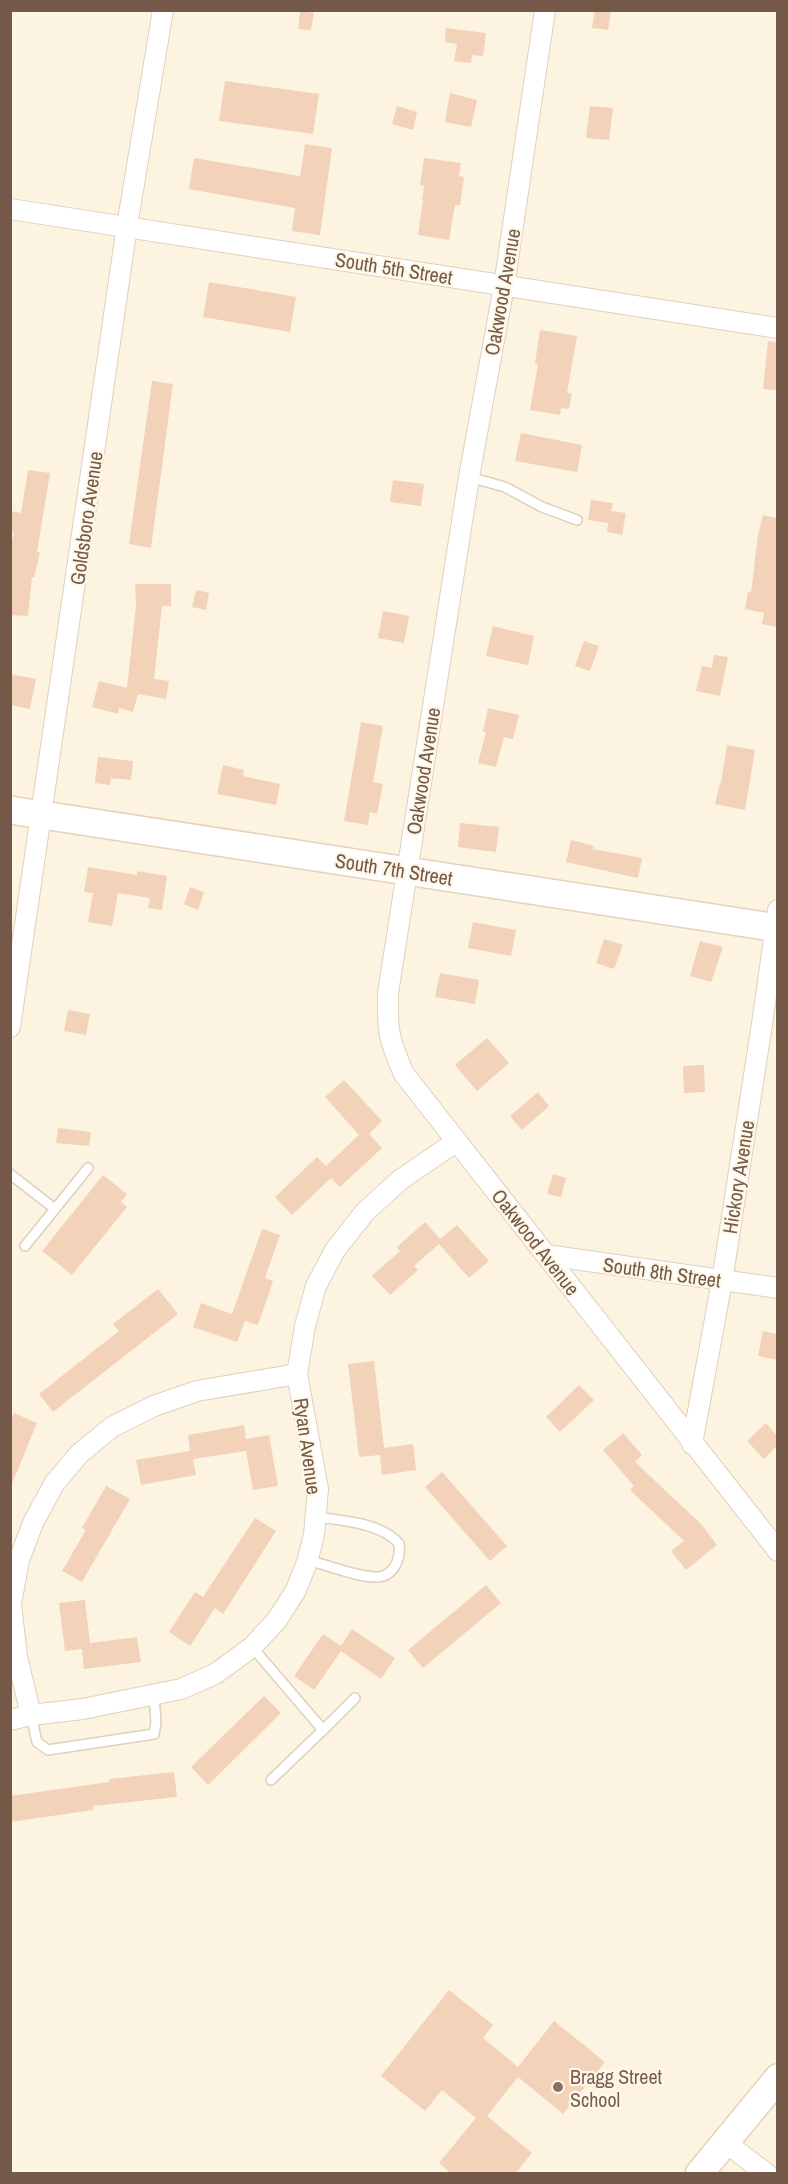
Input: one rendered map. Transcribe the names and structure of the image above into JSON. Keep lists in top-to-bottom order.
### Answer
{
  "streets": {
    "street": [
      "South 5th Street",
      "Oakwood Avenue",
      "Goldsboro Avenue",
      "South 7th Street",
      "Hickory Avenue",
      "South 8th Street",
      "Ryan Avenue"
    ]
  },
  "crossings": [
    ["South 5th Street", "Oakwood Avenue"],
    ["South 5th Street", "Goldsboro Avenue"],
    ["Oakwood Avenue", "South 7th Street"],
    ["Oakwood Avenue", "Hickory Avenue"],
    ["Oakwood Avenue", "South 8th Street"],
    ["Oakwood Avenue", "Ryan Avenue"],
    ["Goldsboro Avenue", "South 7th Street"],
    ["South 7th Street", "Hickory Avenue"],
    ["Hickory Avenue", "South 8th Street"]
  ],
  "places": ["Bragg Street School"]
}
